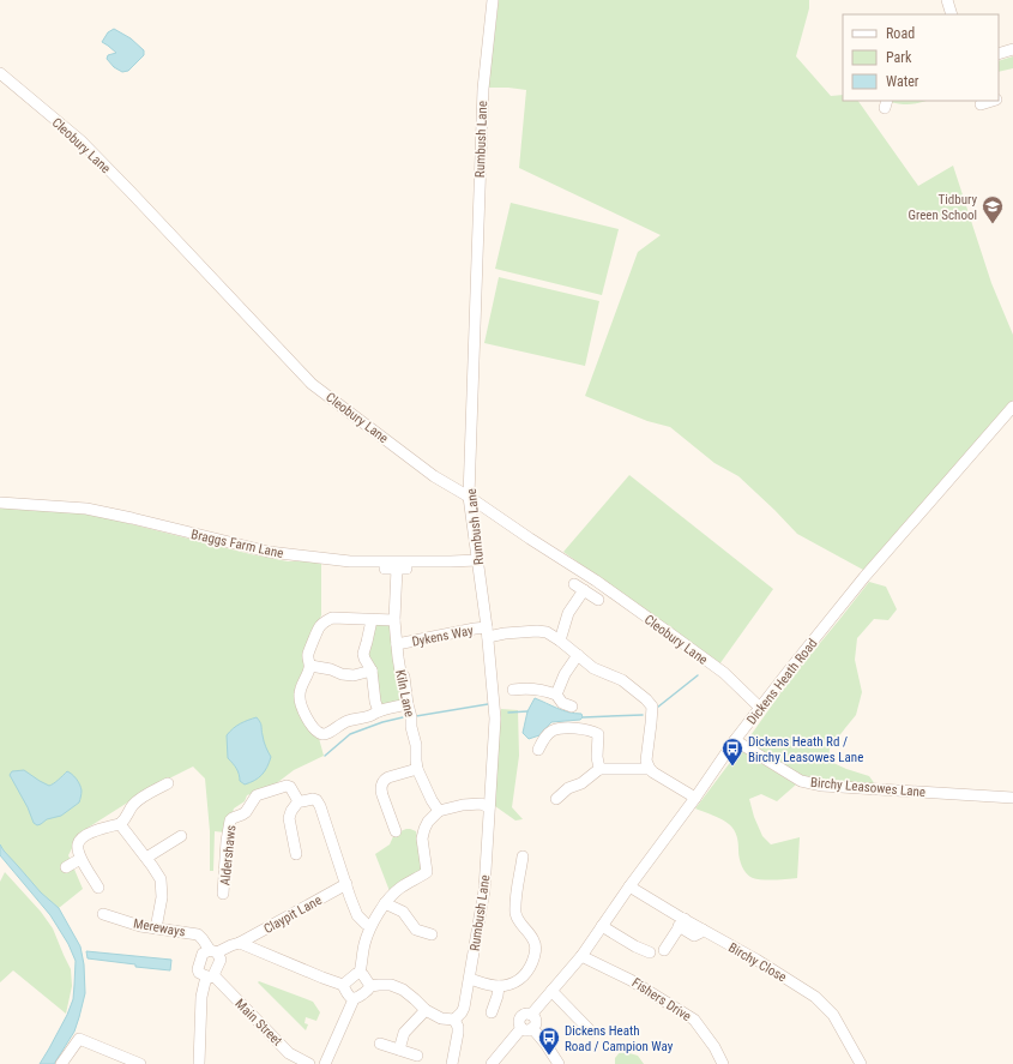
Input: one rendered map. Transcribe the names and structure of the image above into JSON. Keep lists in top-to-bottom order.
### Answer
{
  "streets": {
    "street": [
      "Rumbush Lane",
      "Cleobury Lane",
      "Braggs Farm Lane",
      "Dykens Way",
      "Dickens Heath Road",
      "Kiln Lane",
      "Birchy Leasowes Lane",
      "Aldershaws",
      "Claypit Lane",
      "Mereways",
      "Birchy Close",
      "Fishers Drive",
      "Main Street"
    ]
  },
  "crossings": [
    ["Rumbush Lane", "Cleobury Lane"],
    ["Rumbush Lane", "Braggs Farm Lane"],
    ["Rumbush Lane", "Dykens Way"],
    ["Cleobury Lane", "Dickens Heath Road"],
    ["Dykens Way", "Kiln Lane"],
    ["Dickens Heath Road", "Birchy Leasowes Lane"],
    ["Dickens Heath Road", "Birchy Close"],
    ["Dickens Heath Road", "Fishers Drive"]
  ],
  "places": {
    "school or university": ["Tidbury Green School"],
    "bus stop": ["Dickens Heath Rd / Birchy Leasowes Lane", "Dickens Heath Road / Campion Way"]
  },
  "legend": ["Road", "Park", "Water"]
}
